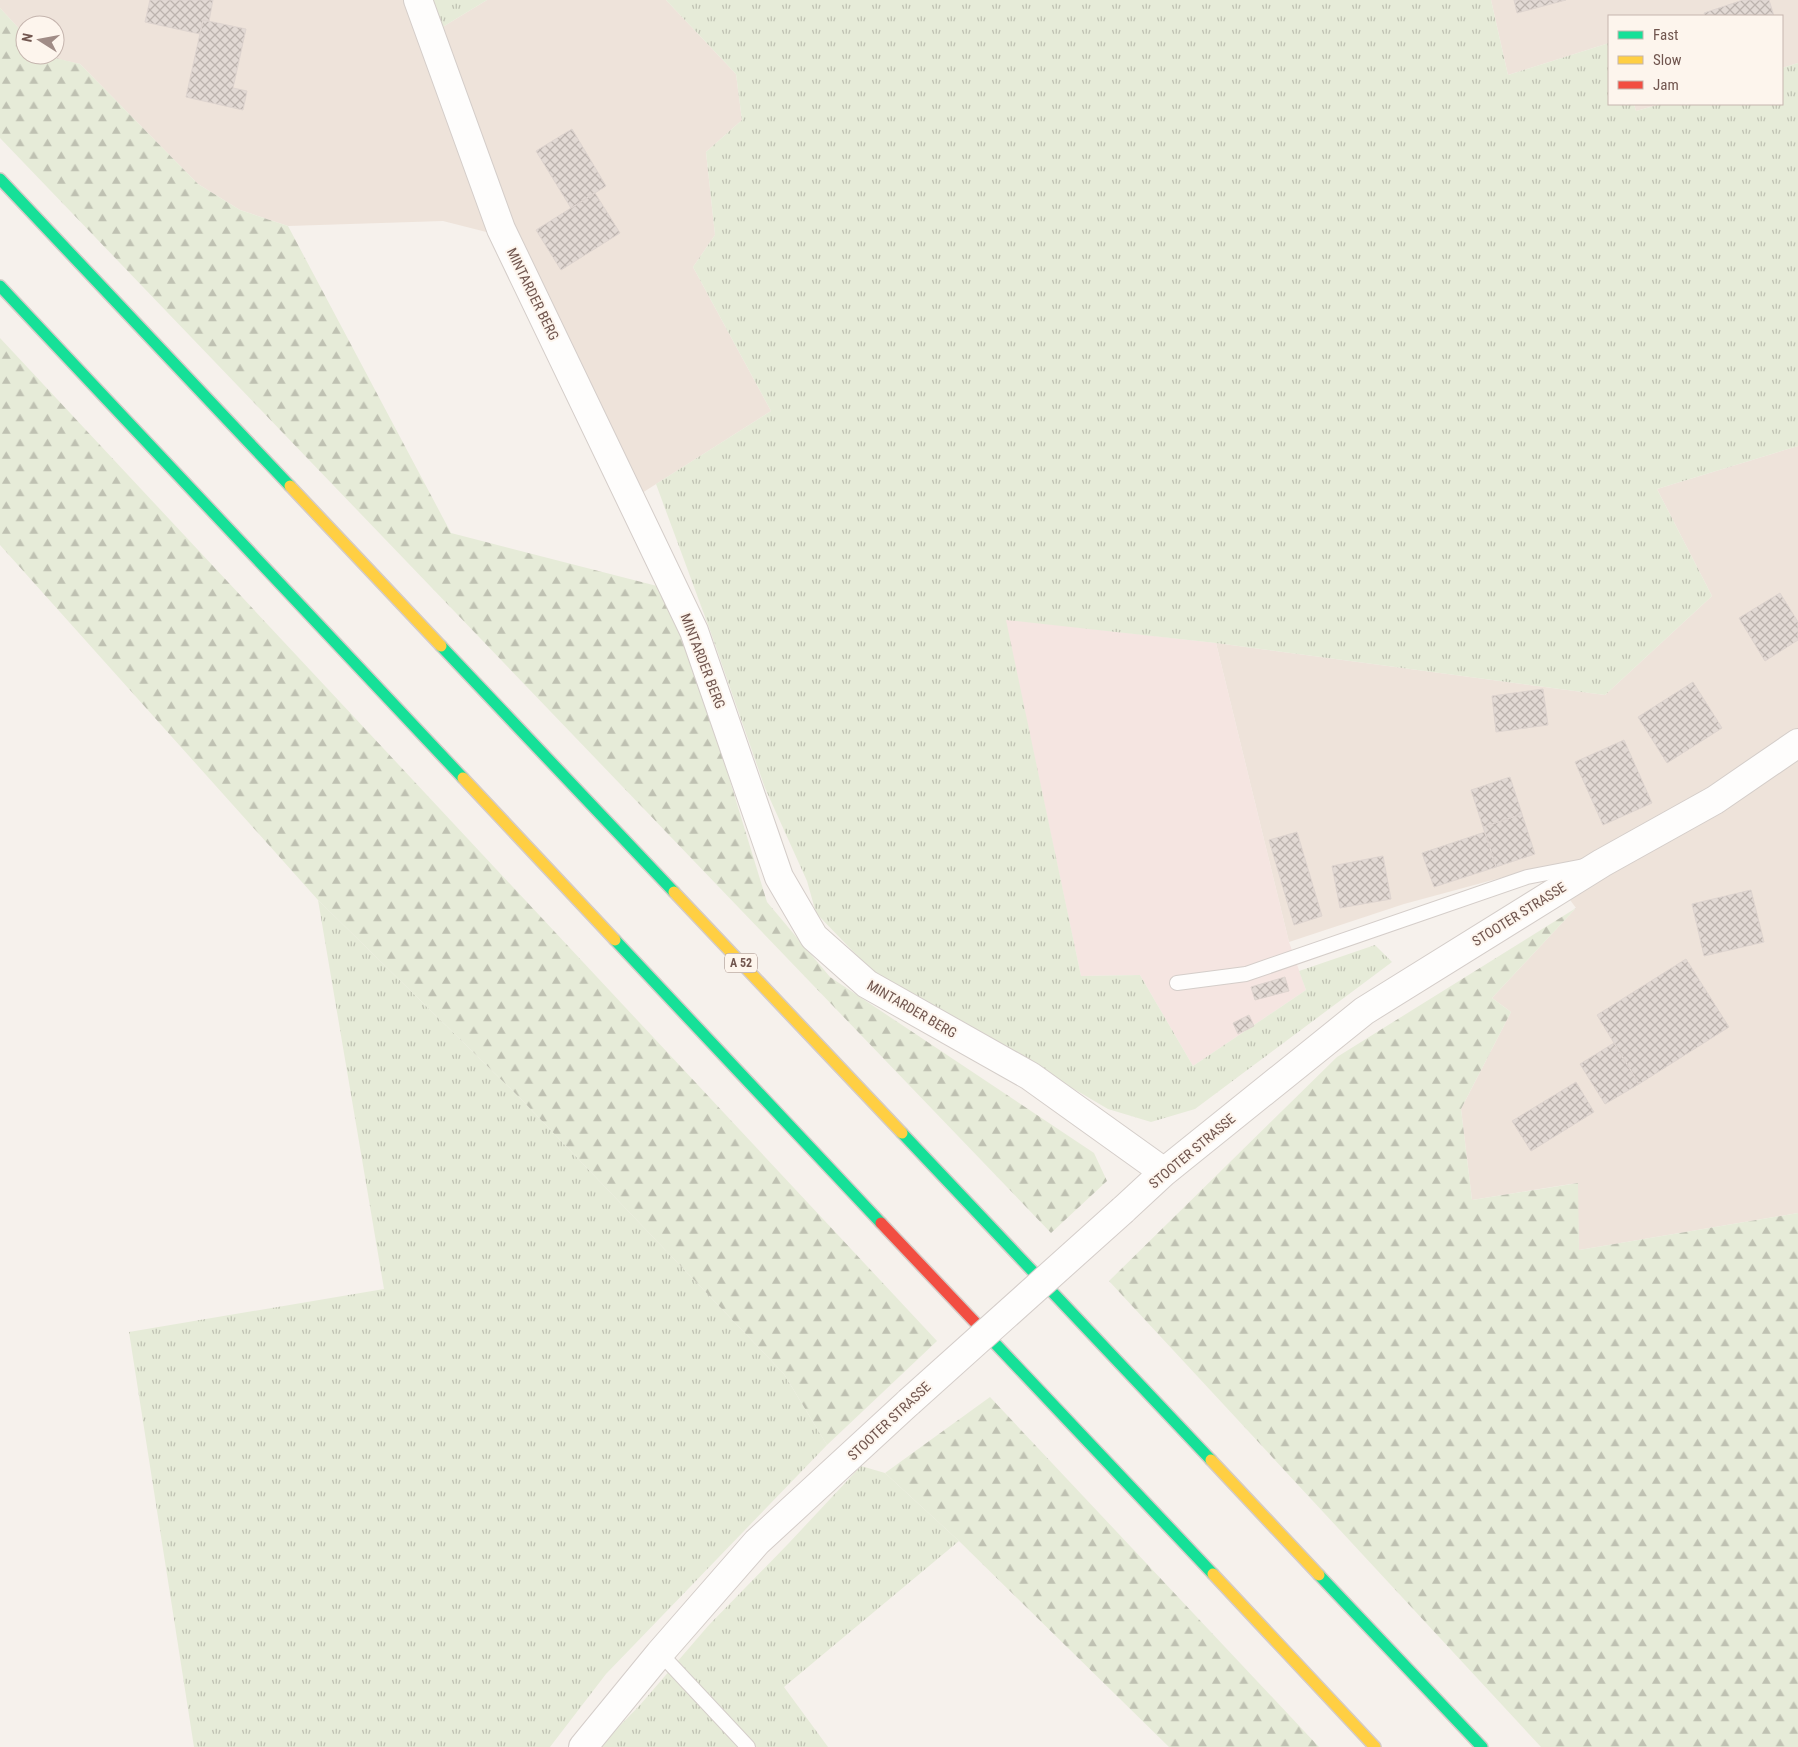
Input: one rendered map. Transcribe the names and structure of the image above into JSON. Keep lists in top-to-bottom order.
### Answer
{
  "streets": {
    "highway": ["A 52"],
    "street": ["MINTARDER BERG", "STOOTER STRASSE"]
  },
  "crossings": [
    ["MINTARDER BERG", "STOOTER STRASSE"]
  ],
  "legend": ["Fast", "Slow", "Jam"],
  "north": "left"
}
